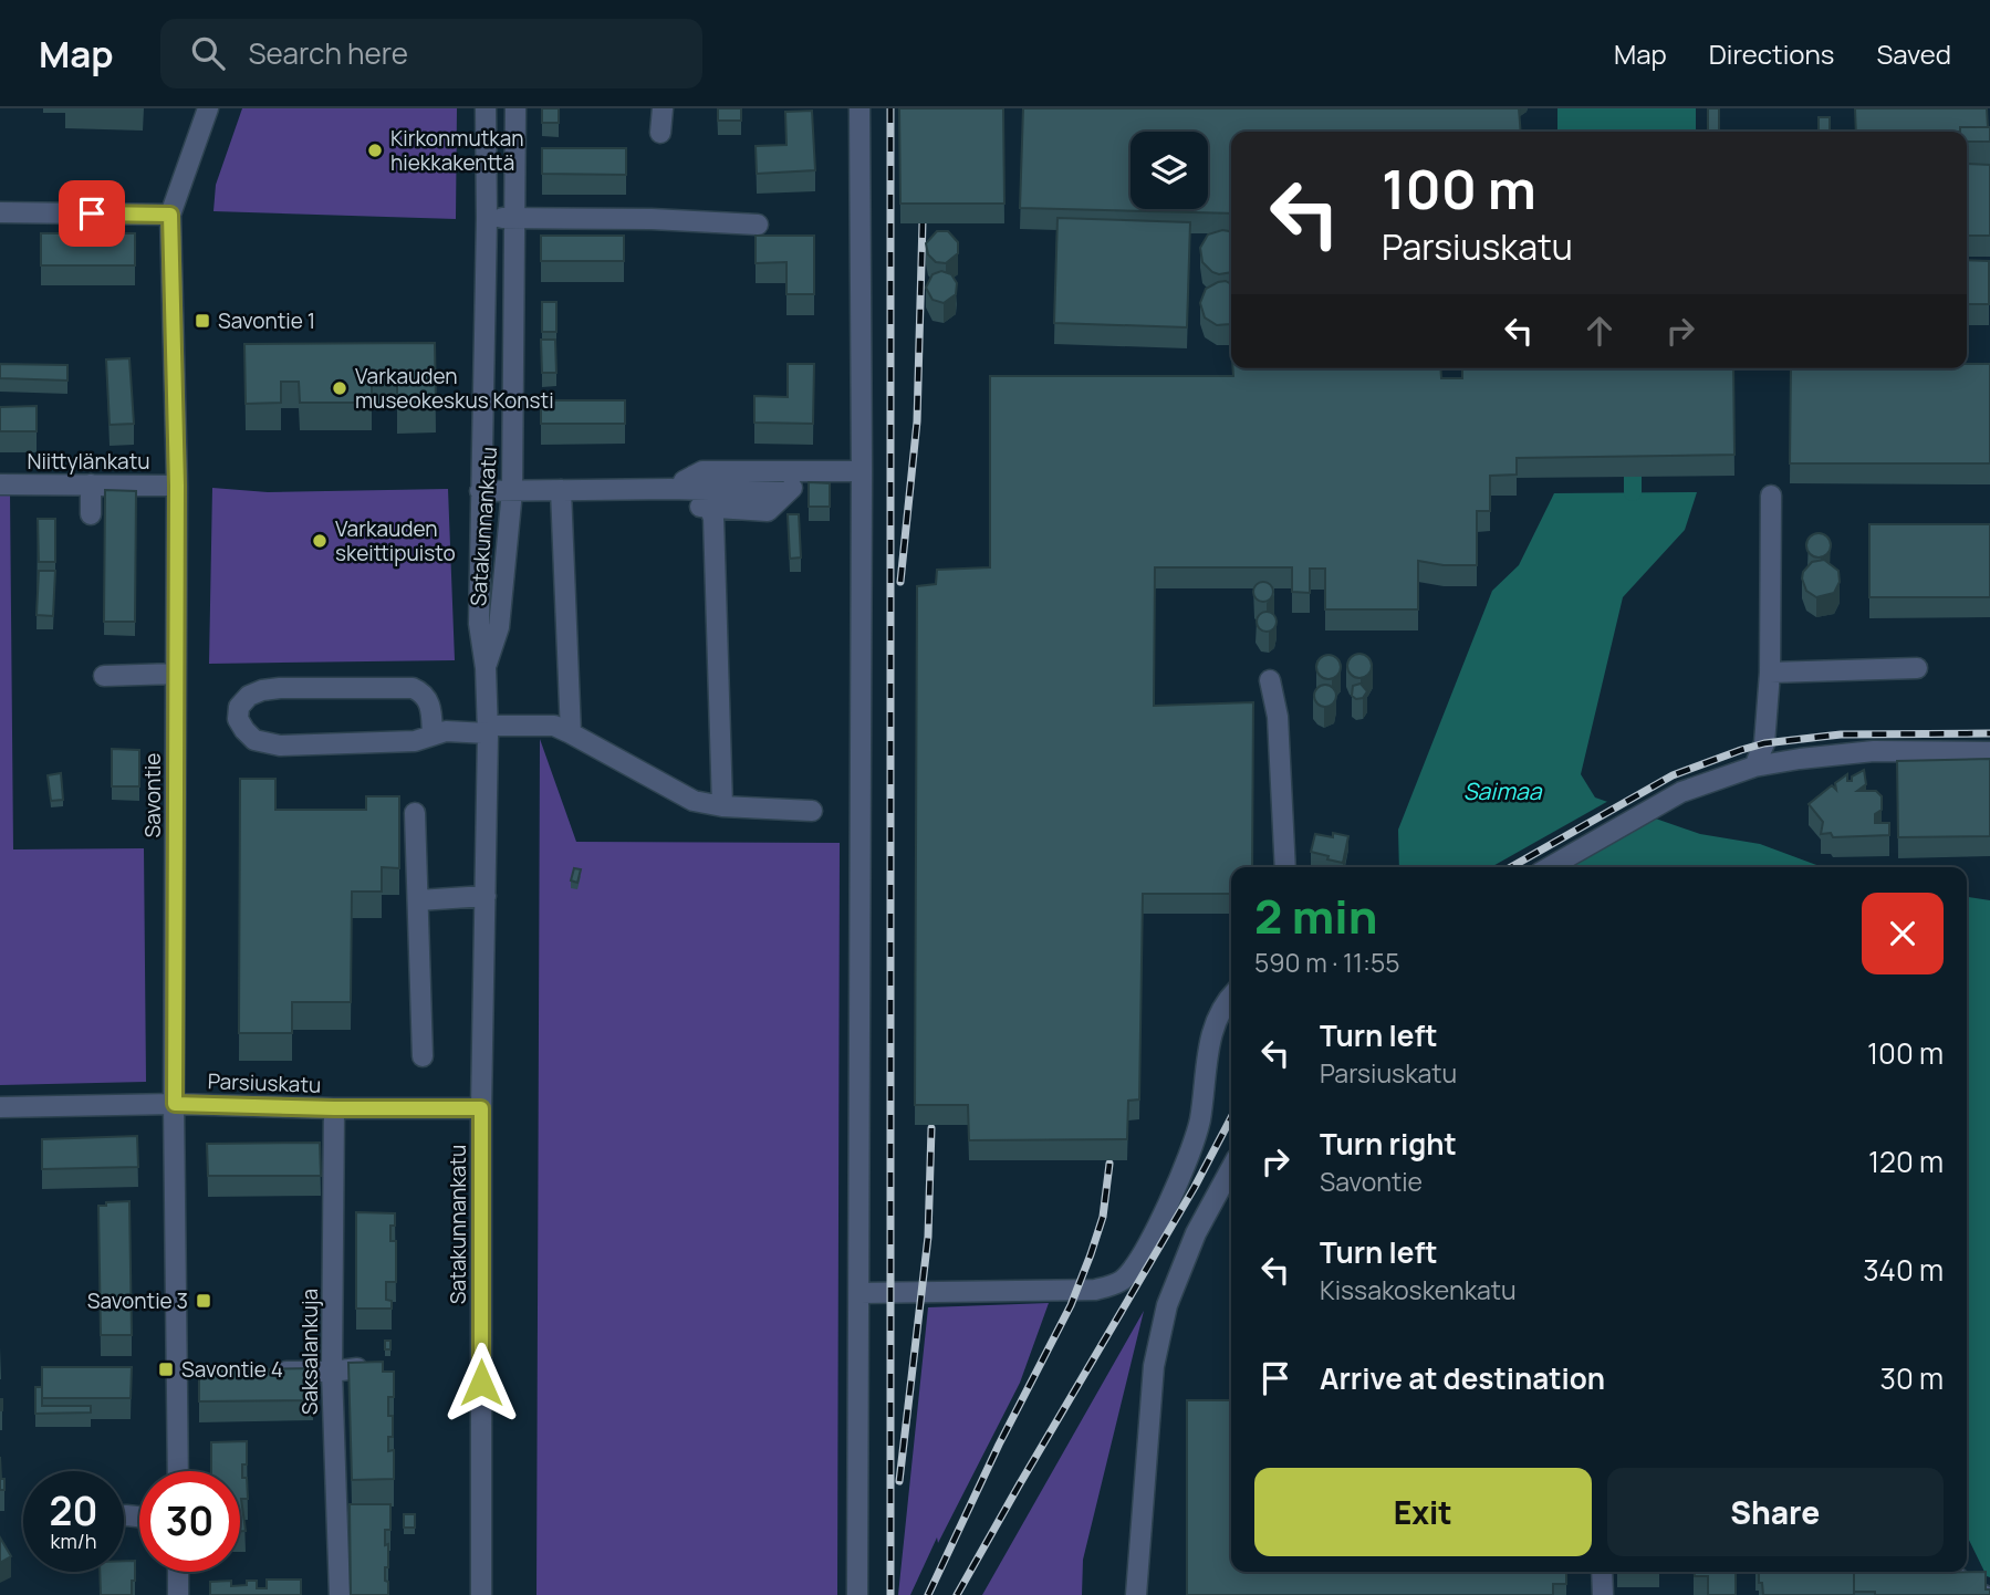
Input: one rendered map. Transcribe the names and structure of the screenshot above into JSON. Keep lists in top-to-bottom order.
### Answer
{
  "streets": {
    "street": [
      "Niittylänkatu",
      "Satakunnankatu",
      "Savontie",
      "Parsiuskatu",
      "Saksalankuja"
    ]
  },
  "crossings": [
    ["Niittylänkatu", "Savontie"],
    ["Satakunnankatu", "Parsiuskatu"],
    ["Savontie", "Parsiuskatu"],
    ["Parsiuskatu", "Saksalankuja"]
  ],
  "water": ["Saimaa"],
  "places": {
    "other": ["Kirkonmutkan hiekkakenttä", "Varkauden museokeskus Konsti", "Varkauden skeittipuisto"],
    "transit": ["Savontie 1", "Savontie 3", "Savontie 4"]
  },
  "page": {
    "header": "Map",
    "search": "Search here",
    "nav": ["Map", "Directions", "Saved"],
    "turn": ["100 m", "Parsiuskatu"],
    "heading": ["2 min", "590 m · 11:55"],
    "list": [
      {
        "name": "Turn left",
        "note": "Parsiuskatu",
        "value": "100 m"
      },
      {
        "name": "Turn right",
        "note": "Savontie",
        "value": "120 m"
      },
      {
        "name": "Turn left",
        "note": "Kissakoskenkatu",
        "value": "340 m"
      },
      {
        "name": "Arrive at destination",
        "value": "30 m"
      }
    ],
    "buttons": ["Exit", "Share"],
    "speed": "20 km/h",
    "limit": "30"
  }
}
